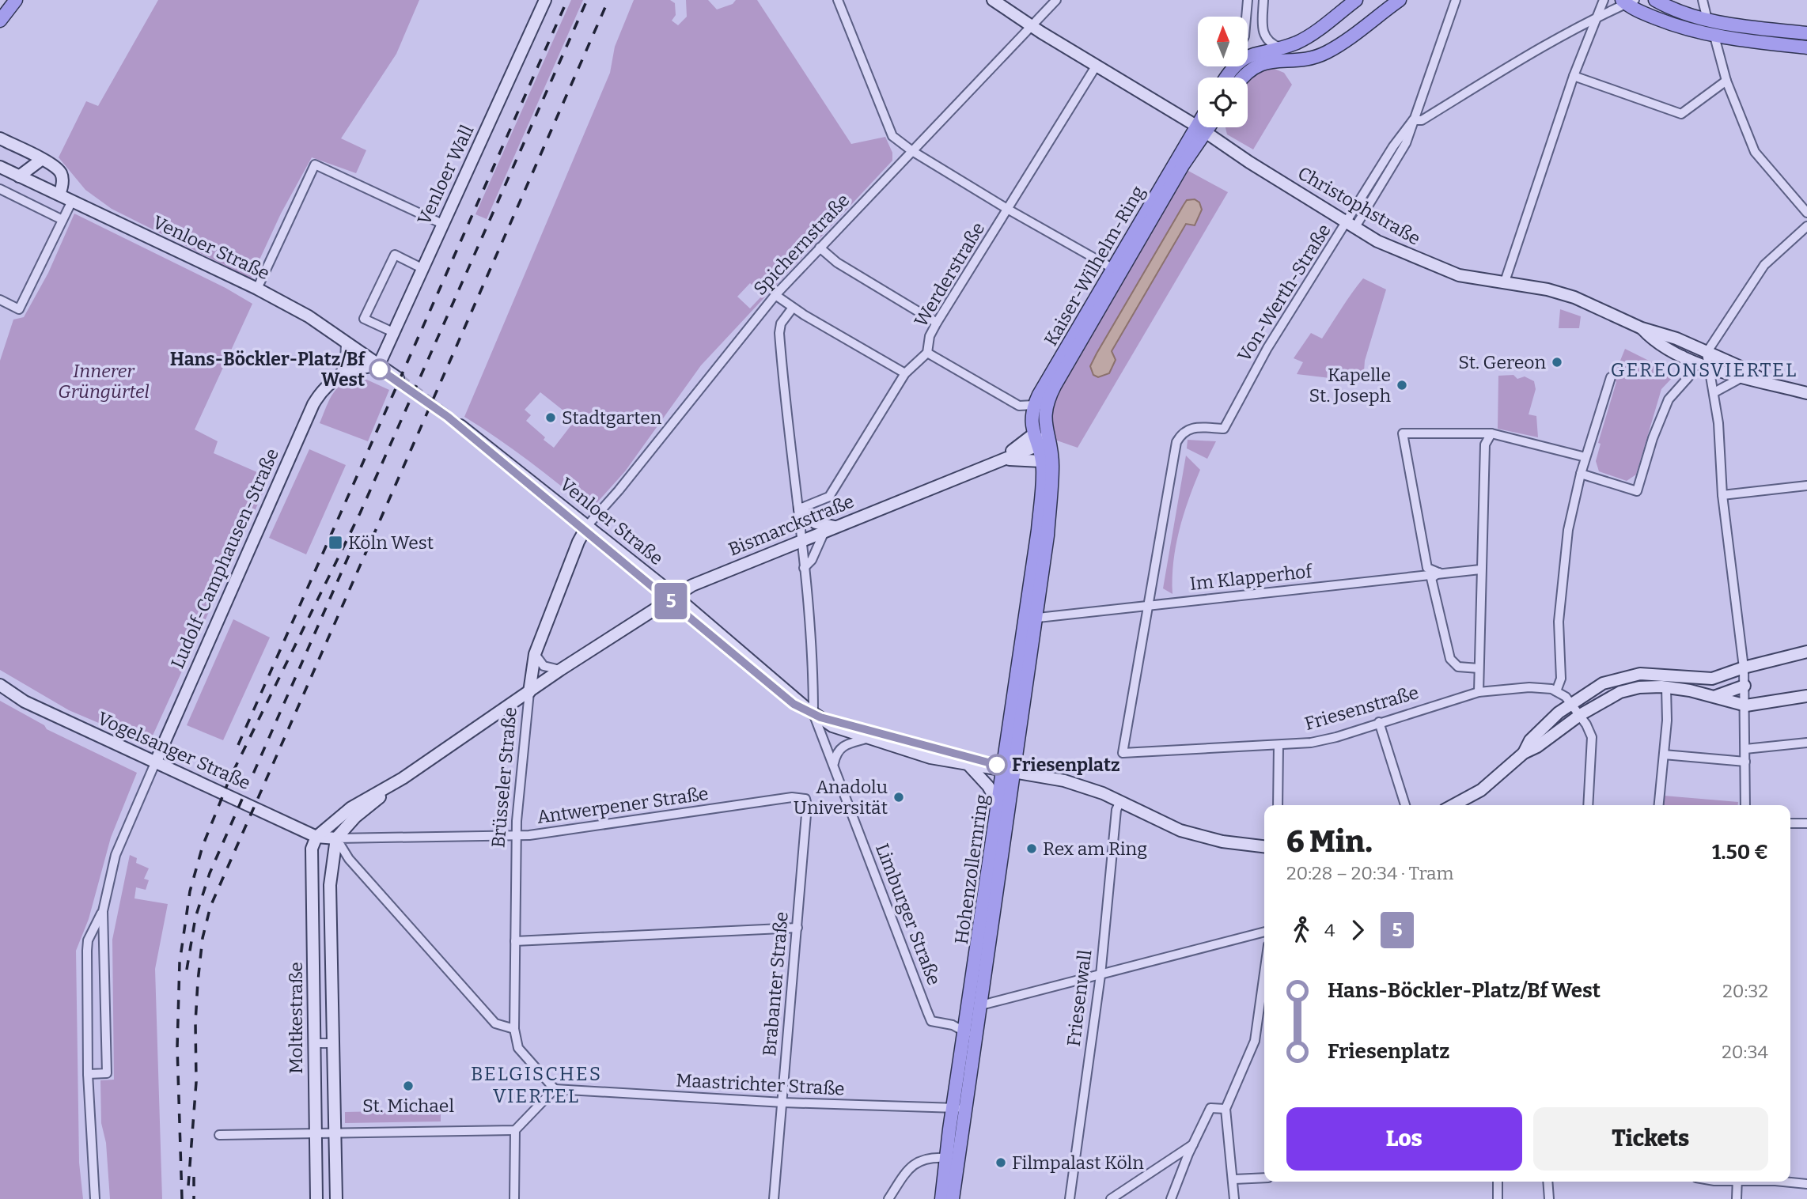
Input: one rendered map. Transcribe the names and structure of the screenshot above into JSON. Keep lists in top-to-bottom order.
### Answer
{
  "streets": {
    "main road": ["Kaiser-Wilhelm-Ring", "Hohenzollernring"],
    "street": [
      "Venloer Wall",
      "Christophstraße",
      "Spichernstraße",
      "Venloer Straße",
      "Werderstraße",
      "Von-Werth-Straße",
      "Bismarckstraße",
      "Ludolf-Camphausen-Straße",
      "Im Klapperhof",
      "Friesenstraße",
      "Vogelsanger Straße",
      "Brüsseler Straße",
      "Antwerpener Straße",
      "Limburger Straße",
      "Brabanter Straße",
      "Friesenwall",
      "Moltkestraße",
      "Maastrichter Straße"
    ]
  },
  "crossings": [
    ["Venloer Wall", "Venloer Straße"],
    ["Christophstraße", "Spichernstraße"],
    ["Christophstraße", "Kaiser-Wilhelm-Ring"],
    ["Christophstraße", "Werderstraße"],
    ["Christophstraße", "Von-Werth-Straße"],
    ["Spichernstraße", "Venloer Straße"],
    ["Spichernstraße", "Brüsseler Straße"],
    ["Venloer Straße", "Bismarckstraße"],
    ["Venloer Straße", "Ludolf-Camphausen-Straße"],
    ["Venloer Straße", "Brüsseler Straße"],
    ["Venloer Straße", "Limburger Straße"],
    ["Kaiser-Wilhelm-Ring", "Hohenzollernring"],
    ["Von-Werth-Straße", "Im Klapperhof"],
    ["Von-Werth-Straße", "Friesenstraße"],
    ["Bismarckstraße", "Vogelsanger Straße"],
    ["Bismarckstraße", "Brüsseler Straße"],
    ["Bismarckstraße", "Antwerpener Straße"],
    ["Bismarckstraße", "Moltkestraße"],
    ["Ludolf-Camphausen-Straße", "Vogelsanger Straße"],
    ["Im Klapperhof", "Friesenstraße"],
    ["Im Klapperhof", "Hohenzollernring"],
    ["Vogelsanger Straße", "Antwerpener Straße"],
    ["Vogelsanger Straße", "Moltkestraße"],
    ["Brüsseler Straße", "Antwerpener Straße"],
    ["Brüsseler Straße", "Maastrichter Straße"],
    ["Antwerpener Straße", "Brabanter Straße"],
    ["Antwerpener Straße", "Moltkestraße"],
    ["Hohenzollernring", "Limburger Straße"],
    ["Hohenzollernring", "Maastrichter Straße"],
    ["Brabanter Straße", "Maastrichter Straße"]
  ],
  "districts": ["GEREONSVIERTEL", "BELGISCHES VIERTEL"],
  "parks": ["Innerer Grüngürtel"],
  "places": {
    "other": [
      "St. Gereon",
      "Hans-Böckler-Platz/Bf West",
      "Kapelle St. Joseph",
      "Stadtgarten",
      "Friesenplatz",
      "Anadolu Universität",
      "Rex am Ring",
      "St. Michael",
      "Filmpalast Köln"
    ],
    "transit": ["Köln West"]
  },
  "lines": ["tram line 5"],
  "north": "top",
  "page": {
    "on_map": "5",
    "heading": ["6 Min.", "20:28 – 20:34 · Tram", "1.50 €"],
    "legs": ["4", "5"],
    "list": [
      {
        "name": "Hans-Böckler-Platz/Bf West",
        "value": "20:32"
      },
      {
        "name": "Friesenplatz",
        "value": "20:34"
      }
    ],
    "buttons": ["Los", "Tickets"]
  }
}
